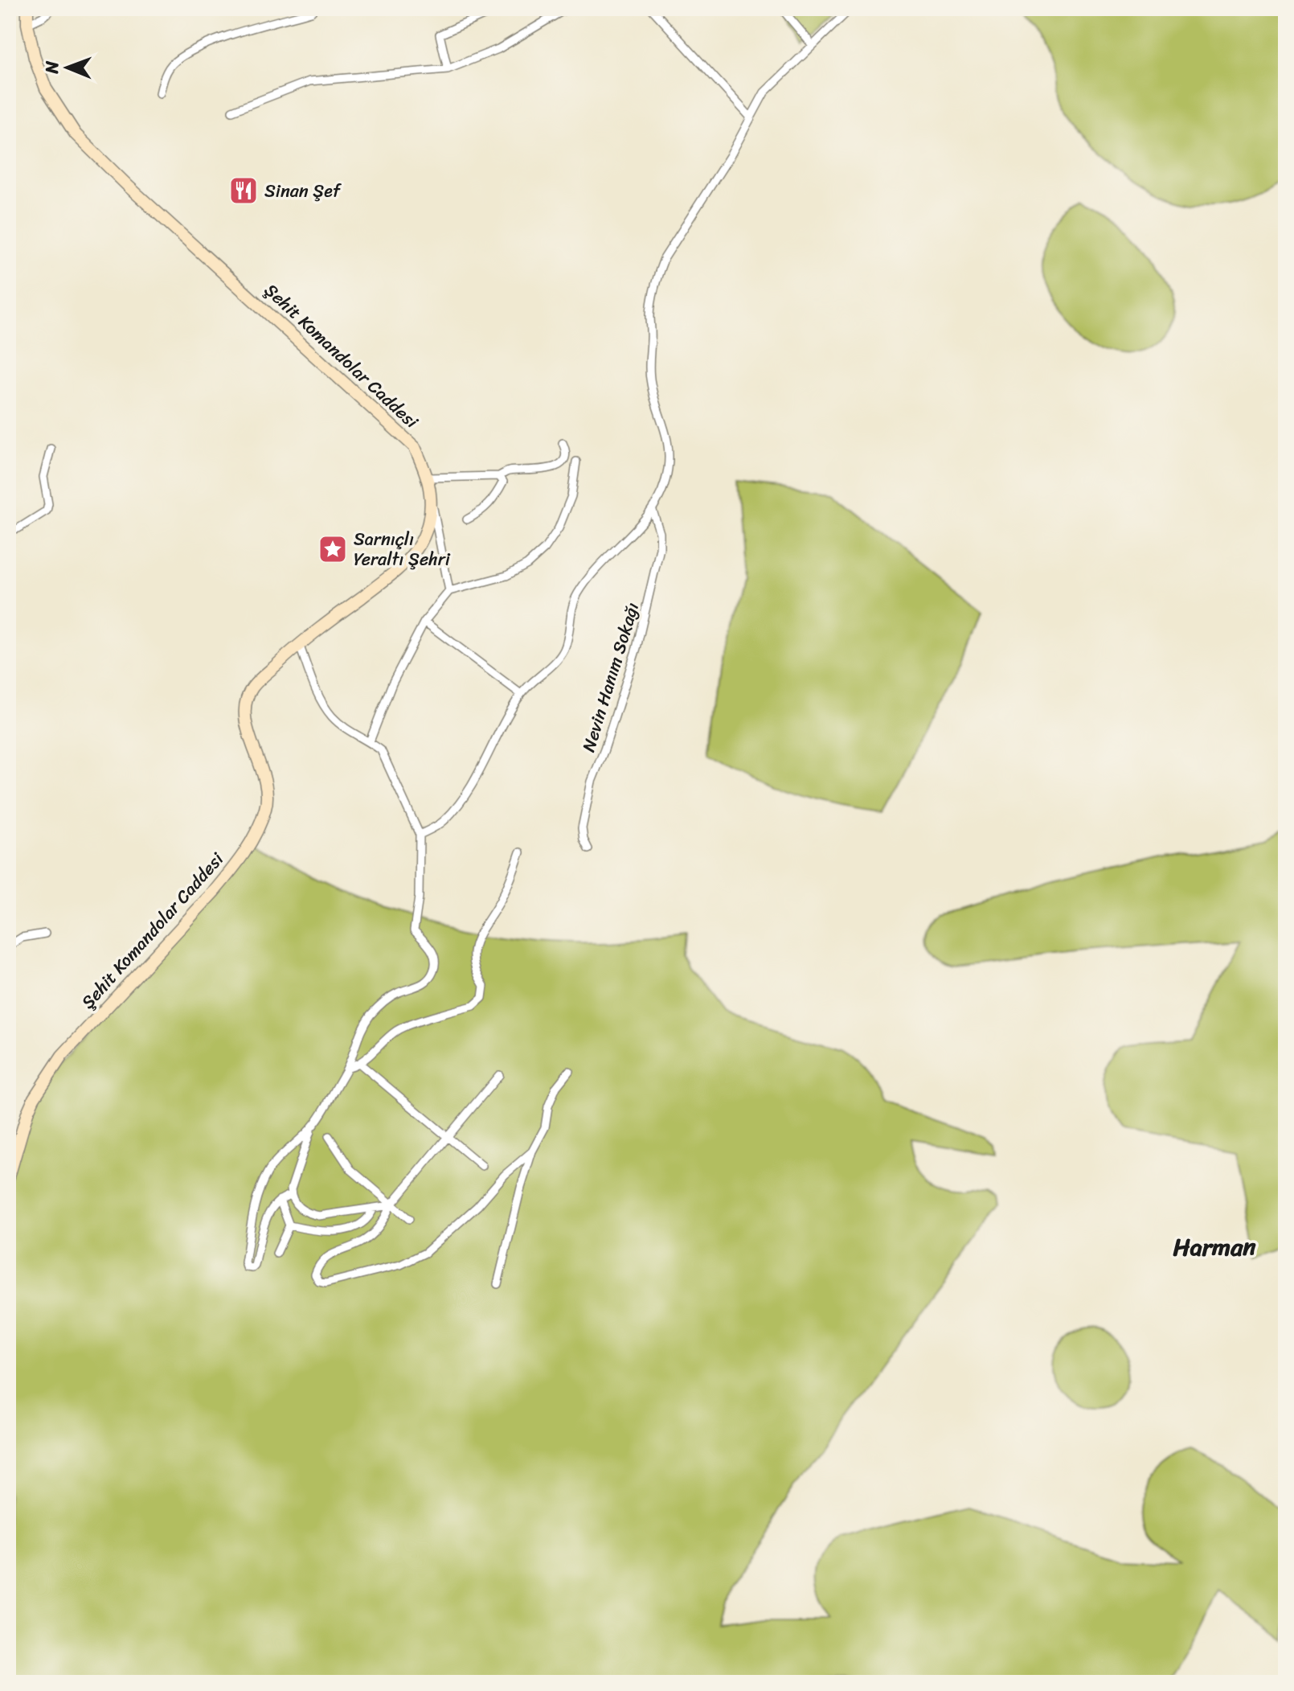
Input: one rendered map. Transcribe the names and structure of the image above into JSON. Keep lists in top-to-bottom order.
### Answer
{
  "streets": {
    "main road": ["Şehit Komandolar Caddesi"],
    "street": ["Nevin Hanım Sokağı"]
  },
  "districts": ["Harman"],
  "places": {
    "restaurant": ["Sinan Şef"],
    "place": ["Sarnıçlı Yeraltı Şehri"]
  },
  "north": "left"
}
